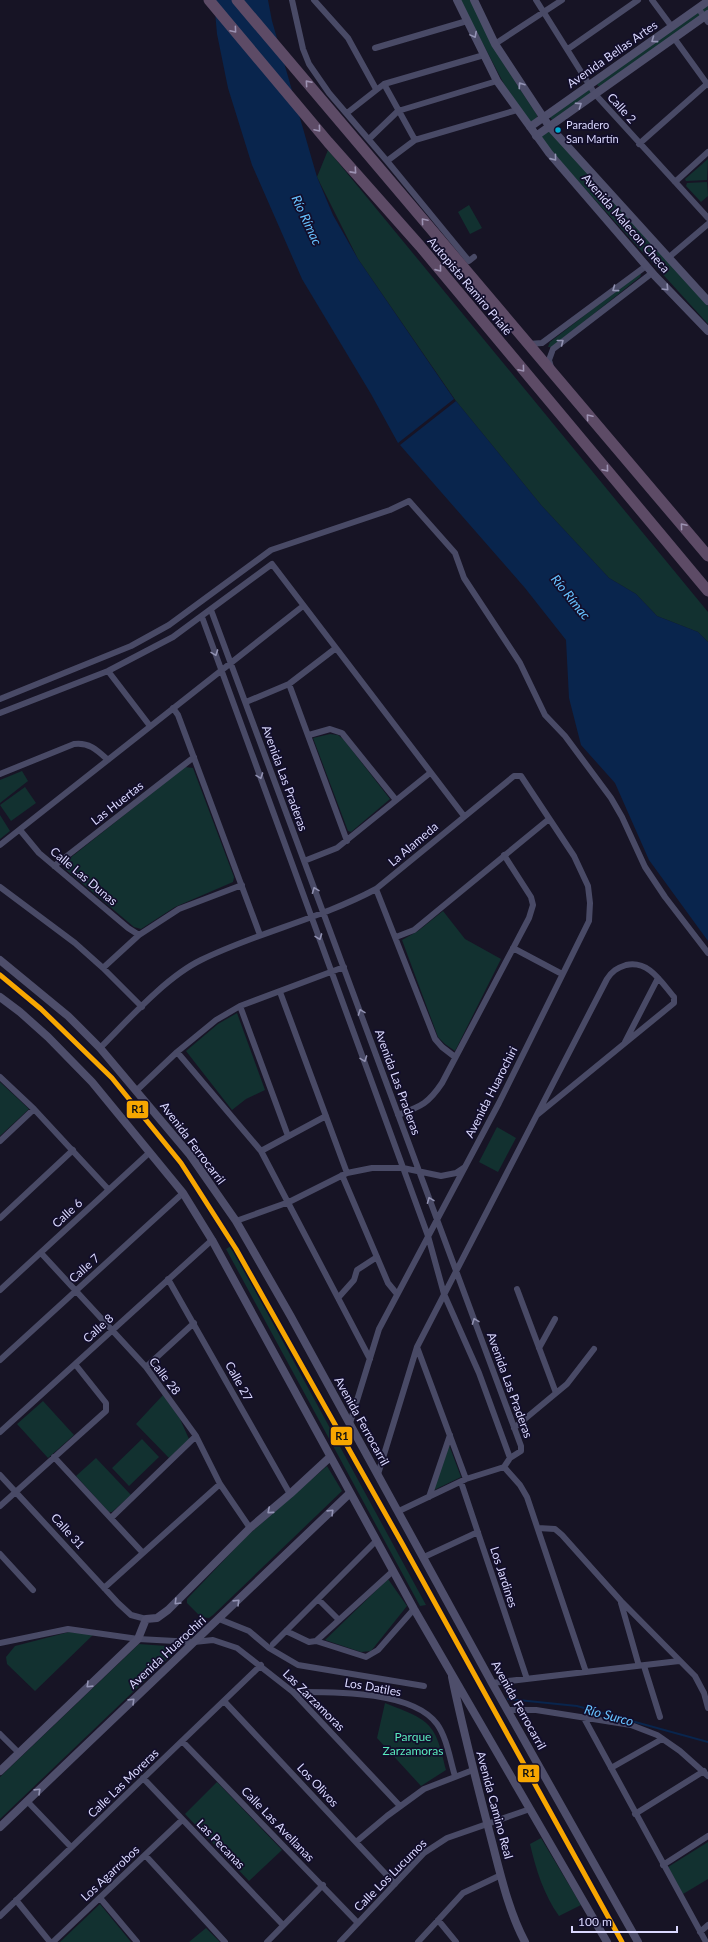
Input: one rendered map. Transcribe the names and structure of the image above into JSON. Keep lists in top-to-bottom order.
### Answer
{
  "streets": {
    "highway": ["Autopista Ramiro Prialé"],
    "street": [
      "Avenida Bellas Artes",
      "Calle 2",
      "Avenida Malecon Checa",
      "Avenida Las Praderas",
      "Las Huertas",
      "La Alameda",
      "Calle Las Dunas",
      "Avenida Huarochiri",
      "Avenida Ferrocarril",
      "Calle 6",
      "Calle 7",
      "Calle 8",
      "Calle 28",
      "Calle 27",
      "Calle 31",
      "Los Jardines",
      "Los Datiles",
      "Las Zarzamoras",
      "Calle Las Moreras",
      "Los Olivos",
      "Avenida Camino Real",
      "Calle Las Avellanas",
      "Las Pecanas",
      "Los Agarrobos",
      "Calle Los Lucumos"
    ]
  },
  "crossings": [
    ["Avenida Bellas Artes", "Calle 2"],
    ["Avenida Bellas Artes", "Avenida Malecon Checa"],
    ["Avenida Las Praderas", "La Alameda"],
    ["Avenida Las Praderas", "Avenida Huarochiri"],
    ["Las Huertas", "Calle Las Dunas"],
    ["La Alameda", "Avenida Huarochiri"],
    ["La Alameda", "Avenida Ferrocarril"],
    ["Avenida Huarochiri", "Avenida Ferrocarril"],
    ["Avenida Huarochiri", "Las Zarzamoras"],
    ["Calle 6", "Calle 28"],
    ["Calle 7", "Calle 28"],
    ["Calle 8", "Calle 28"],
    ["Calle 8", "Calle 27"],
    ["Los Datiles", "Las Zarzamoras"],
    ["Las Zarzamoras", "Calle Las Moreras"],
    ["Calle Las Moreras", "Los Olivos"],
    ["Calle Las Moreras", "Calle Las Avellanas"],
    ["Calle Las Moreras", "Las Pecanas"],
    ["Los Olivos", "Calle Los Lucumos"],
    ["Avenida Camino Real", "Calle Los Lucumos"],
    ["Calle Las Avellanas", "Calle Los Lucumos"],
    ["Las Pecanas", "Los Agarrobos"]
  ],
  "water": ["Río Rímac", "Río Surco"],
  "parks": ["Parque Zarzamoras"],
  "places": ["Paradero San Martín"],
  "lines": ["transit line R1"],
  "scale_bar": "100 m"
}
